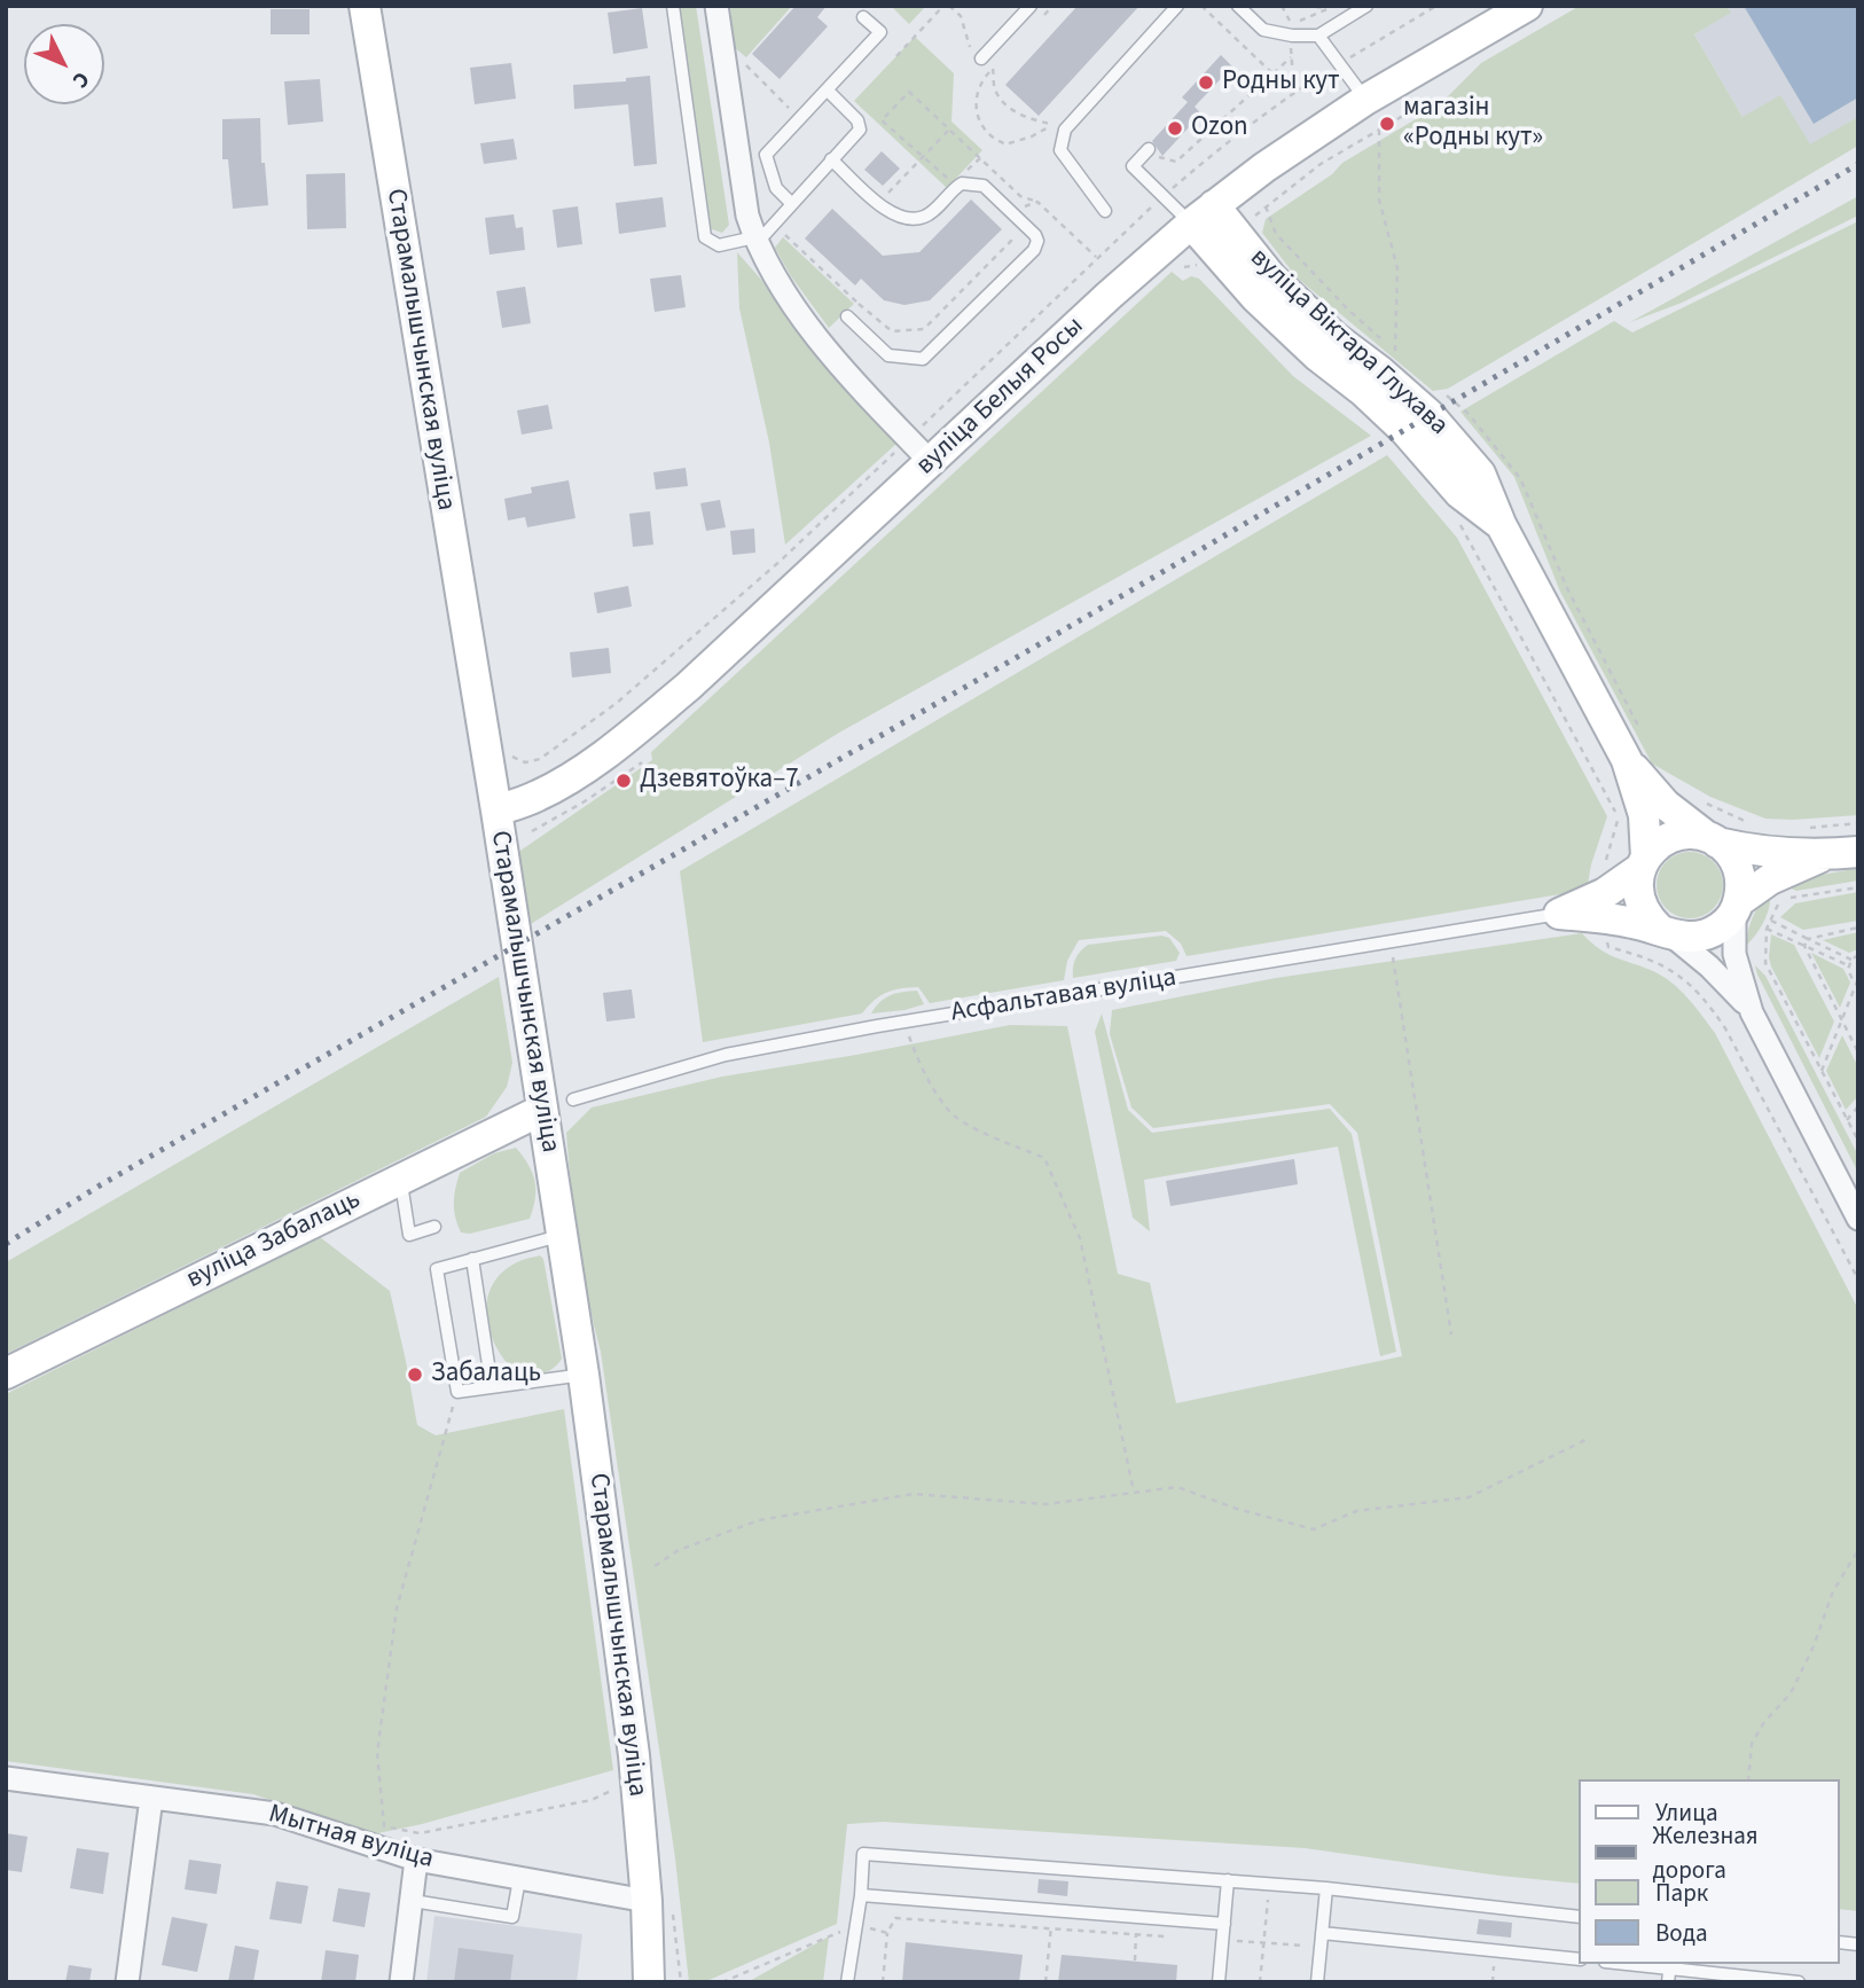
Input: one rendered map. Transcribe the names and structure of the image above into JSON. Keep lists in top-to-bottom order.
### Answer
{
  "streets": {
    "main road": [
      "вуліца Віктара Глухава",
      "Старамалышчынская вуліца",
      "вуліца Белыя Росы",
      "вуліца Забалаць"
    ],
    "street": ["Мытная вуліца"],
    "lane": ["Асфальтавая вуліца"]
  },
  "crossings": [
    ["вуліца Віктара Глухава", "вуліца Белыя Росы"],
    ["Старамалышчынская вуліца", "вуліца Белыя Росы"],
    ["Старамалышчынская вуліца", "вуліца Забалаць"],
    ["Старамалышчынская вуліца", "Мытная вуліца"]
  ],
  "places": [
    "Родны кут",
    "магазін «Родны кут»",
    "Ozon",
    "Дзевятоўка–7",
    "Забалаць"
  ],
  "legend": [
    "Улица",
    "Железная дорога",
    "Парк",
    "Вода"
  ],
  "north": "bottom right"
}
